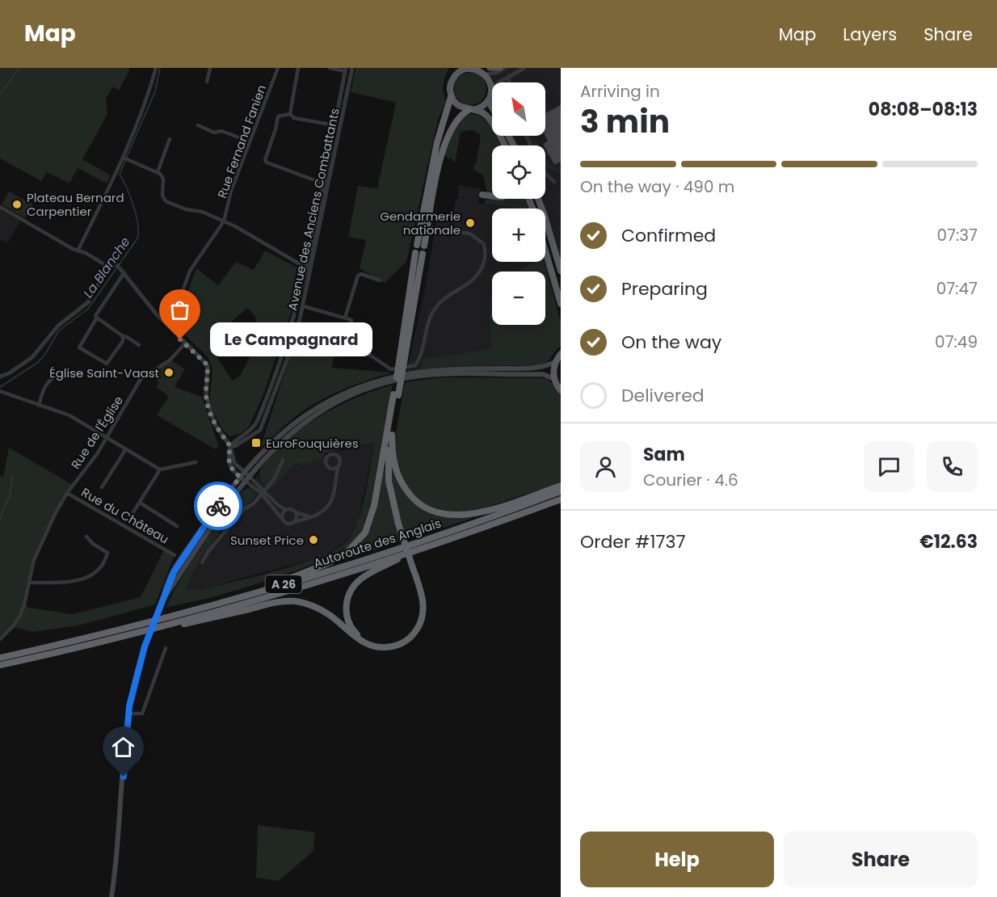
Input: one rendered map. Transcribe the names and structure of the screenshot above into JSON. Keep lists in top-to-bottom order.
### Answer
{
  "streets": {
    "highway": ["Autoroute des Anglais", "A 26"],
    "street": [
      "Rue Fernand Fanien",
      "Avenue des Anciens Combattants",
      "Rue de l'Église",
      "Rue du Château"
    ]
  },
  "crossings": [
    ["Rue de l'Église", "Rue du Château"]
  ],
  "water": ["La Blanche"],
  "places": {
    "other": [
      "Plateau Bernard Carpentier",
      "Gendarmerie nationale",
      "Le Campagnard",
      "Église Saint-Vaast",
      "Sunset Price"
    ],
    "transit": ["EuroFouquières"]
  },
  "north": "top left",
  "page": {
    "header": "Map",
    "nav": ["Map", "Layers", "Share"],
    "heading": ["3 min", "Arriving in", "08:08–08:13"],
    "panel": [
      "Sam",
      "Courier · 4.6",
      "Order #1737",
      "€12.63"
    ],
    "map_buttons": ["+", "−"],
    "bar": "On the way · 490 m",
    "list": [
      ["Confirmed", "07:37"],
      ["Preparing", "07:47"],
      ["On the way", "07:49"],
      "Delivered"
    ],
    "bubble": "Le Campagnard",
    "buttons": ["Help", "Share"]
  }
}
